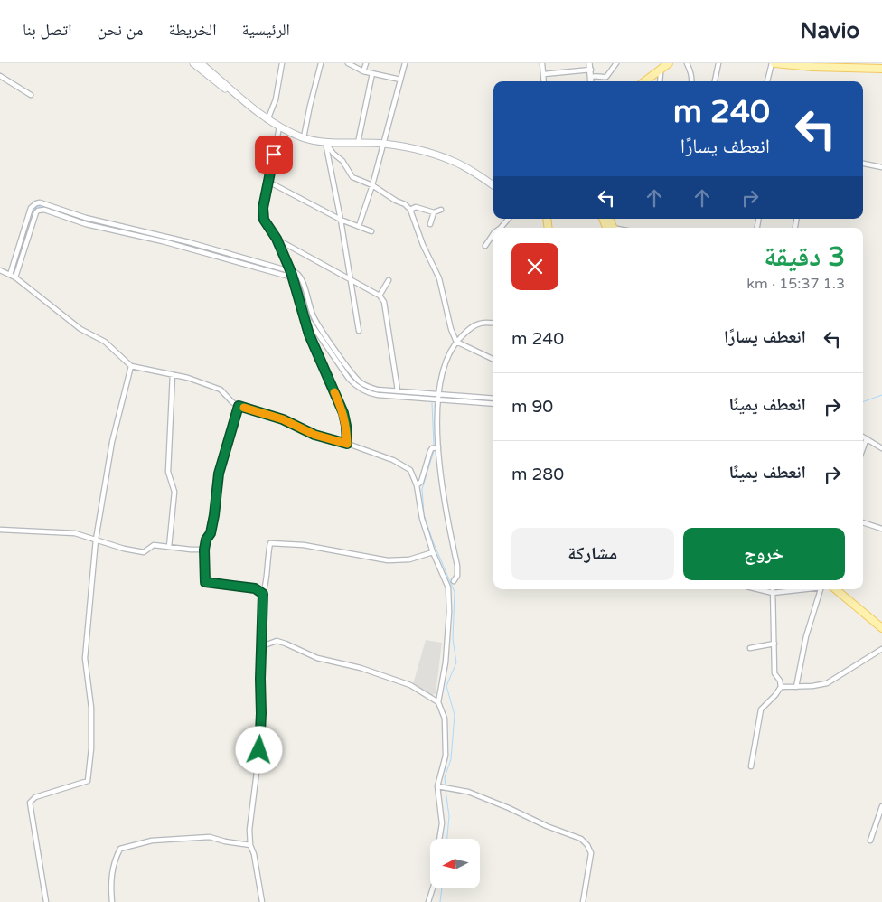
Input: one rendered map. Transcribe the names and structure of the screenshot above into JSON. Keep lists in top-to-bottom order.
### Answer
{
  "north": "left",
  "page": {
    "header": "Navio",
    "nav": [
      "الرئيسية",
      "الخريطة",
      "من نحن",
      "اتصل بنا"
    ],
    "turn": ["240 m", "انعطف يسارًا"],
    "heading": ["3 دقيقة", "1.3 km · 15:37"],
    "list": [
      {
        "name": "انعطف يسارًا",
        "value": "240 m"
      },
      {
        "name": "انعطف يمينًا",
        "value": "90 m"
      },
      {
        "name": "انعطف يمينًا",
        "value": "280 m"
      }
    ],
    "buttons": ["خروج", "مشاركة"]
  }
}
